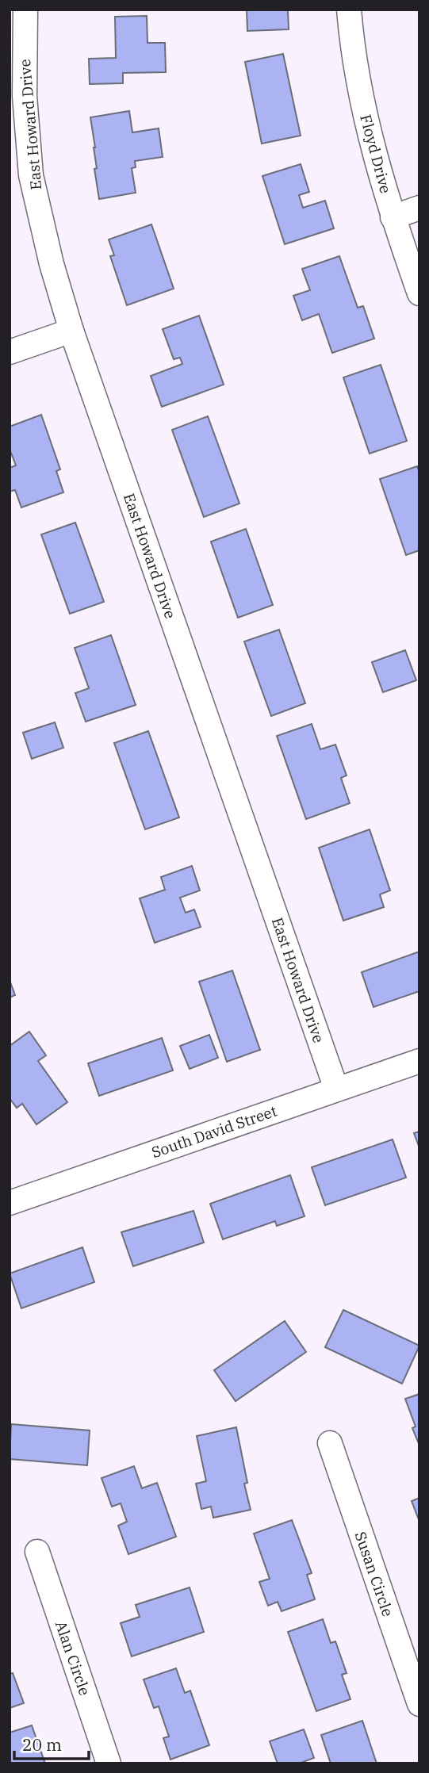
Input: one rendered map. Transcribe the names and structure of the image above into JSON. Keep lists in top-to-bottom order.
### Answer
{
  "streets": {
    "street": [
      "East Howard Drive",
      "Floyd Drive",
      "South David Street",
      "Susan Circle",
      "Alan Circle"
    ]
  },
  "crossings": [
    ["East Howard Drive", "South David Street"]
  ],
  "scale_bar": "20 m"
}
